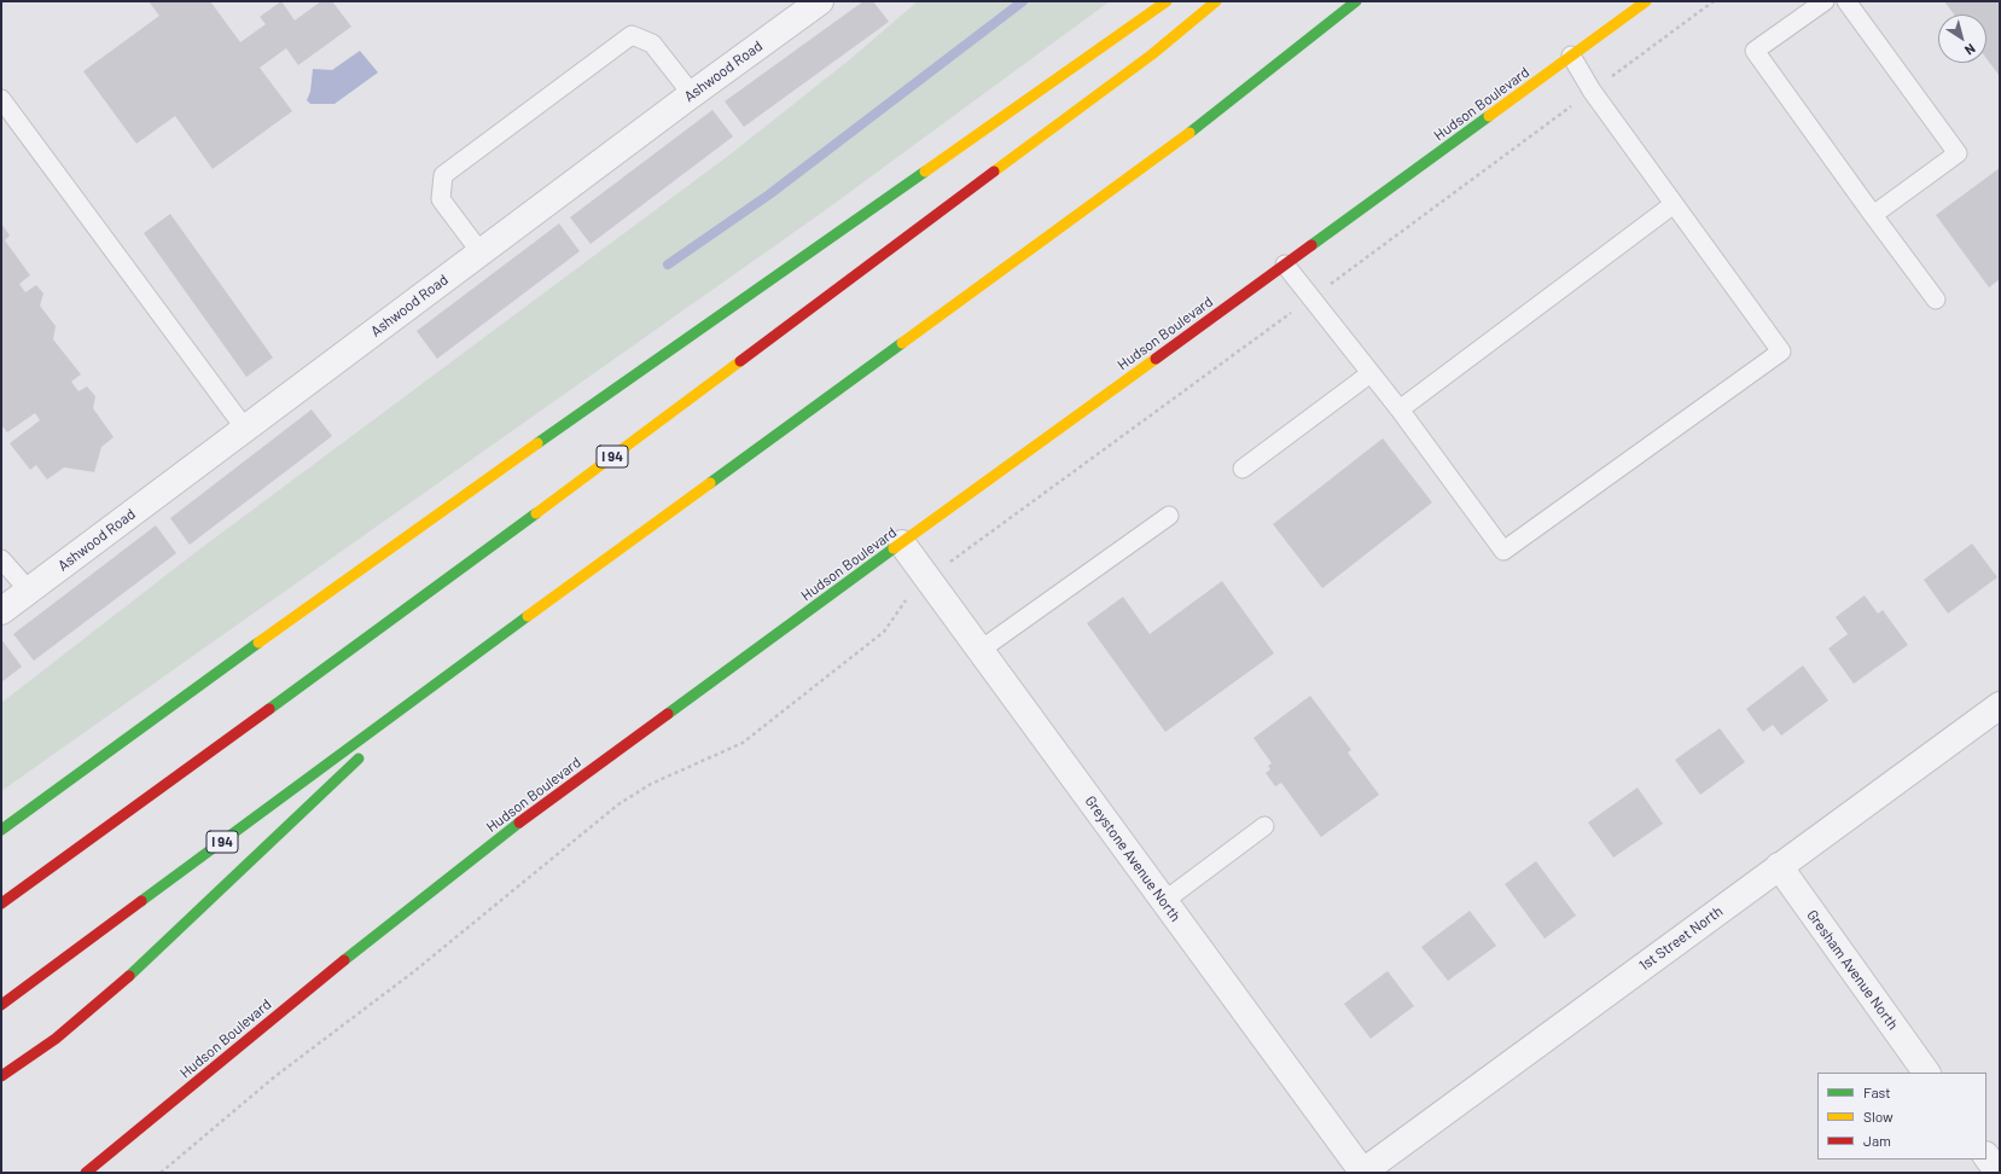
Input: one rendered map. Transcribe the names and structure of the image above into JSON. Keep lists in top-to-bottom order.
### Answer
{
  "streets": {
    "main road": ["Hudson Boulevard", "I 94"],
    "street": [
      "Ashwood Road",
      "Greystone Avenue North",
      "1st Street North",
      "Gresham Avenue North"
    ]
  },
  "crossings": [
    ["Hudson Boulevard", "Greystone Avenue North"],
    ["Greystone Avenue North", "1st Street North"],
    ["1st Street North", "Gresham Avenue North"]
  ],
  "legend": ["Fast", "Slow", "Jam"],
  "north": "bottom right"
}
